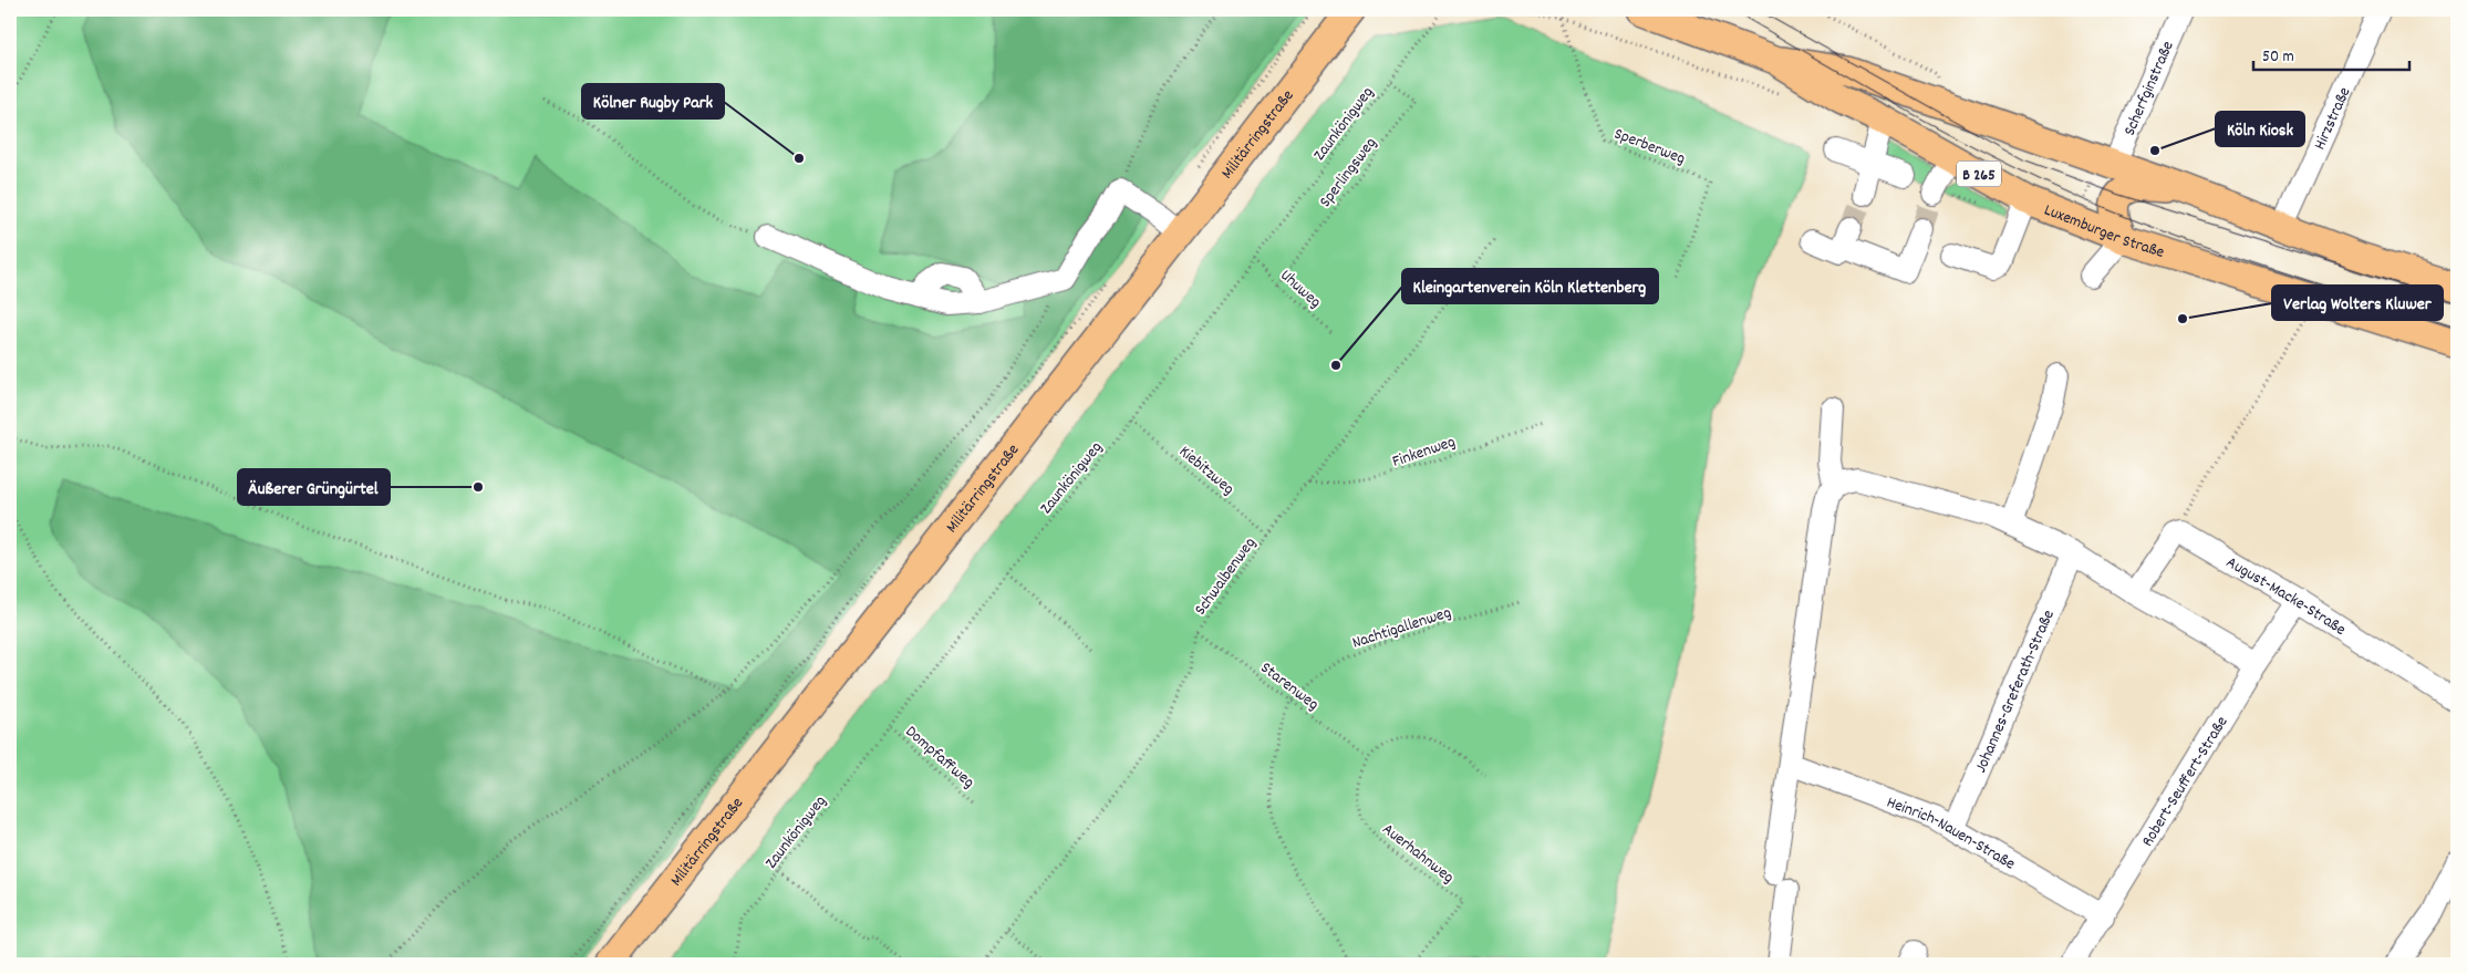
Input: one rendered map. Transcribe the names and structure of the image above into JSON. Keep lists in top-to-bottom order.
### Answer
{
  "streets": {
    "main road": ["Militärringstraße", "B 265", "Luxemburger Straße"],
    "street": [
      "Scherfginstraße",
      "Hirzstraße",
      "August-Macke-Straße",
      "Johannes-Greferath-Straße",
      "Robert-Seuffert-Straße",
      "Heinrich-Nauen-Straße"
    ],
    "path": [
      "Zaunkönigweg",
      "Sperberweg",
      "Sperlingsweg",
      "Uhuweg",
      "Finkenweg",
      "Kiebitzweg",
      "Schwalbenweg",
      "Nachtigallenweg",
      "Starenweg",
      "Dompfaffweg",
      "Auerhahnweg"
    ]
  },
  "crossings": [
    ["Scherfginstraße", "Luxemburger Straße"],
    ["Hirzstraße", "Luxemburger Straße"],
    ["Zaunkönigweg", "Sperlingsweg"],
    ["Zaunkönigweg", "Uhuweg"],
    ["Zaunkönigweg", "Kiebitzweg"],
    ["Zaunkönigweg", "Dompfaffweg"],
    ["Sperlingsweg", "Uhuweg"],
    ["Finkenweg", "Schwalbenweg"],
    ["Kiebitzweg", "Schwalbenweg"],
    ["Schwalbenweg", "Starenweg"],
    ["August-Macke-Straße", "Robert-Seuffert-Straße"],
    ["Nachtigallenweg", "Starenweg"],
    ["Starenweg", "Auerhahnweg"],
    ["Johannes-Greferath-Straße", "Heinrich-Nauen-Straße"],
    ["Robert-Seuffert-Straße", "Heinrich-Nauen-Straße"]
  ],
  "places": [
    "Köln Kiosk",
    "Kölner Rugby Park",
    "Verlag Wolters Kluwer",
    "Kleingartenverein Köln Klettenberg",
    "Äußerer Grüngürtel"
  ],
  "scale_bar": "50 m"
}
